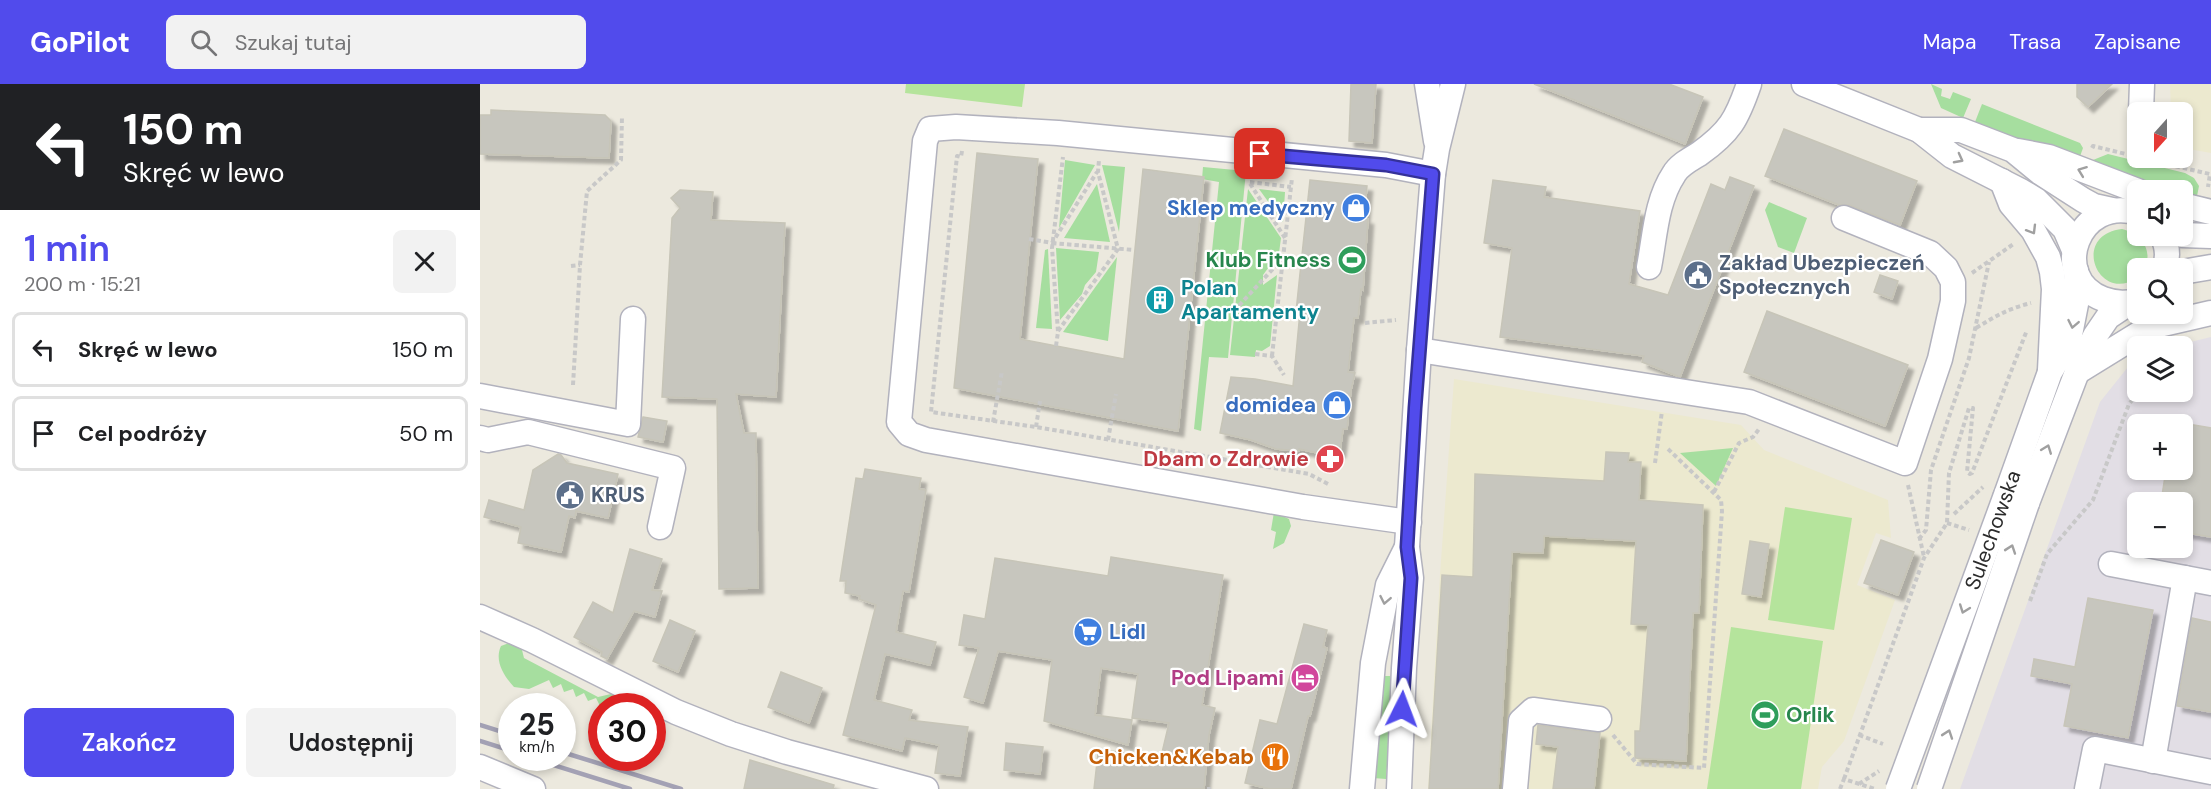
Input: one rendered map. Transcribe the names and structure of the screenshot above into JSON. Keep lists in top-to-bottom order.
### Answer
{
  "streets": {
    "street": ["Sulechowska"]
  },
  "places": {
    "shop": ["Sklep medyczny", "domidea"],
    "sports": ["Klub Fitness", "Orlik"],
    "public building": ["Zakład Ubezpieczeń Społecznych", "KRUS"],
    "building": ["Polan Apartamenty"],
    "pharmacy": ["Dbam o Zdrowie"],
    "supermarket": ["Lidl"],
    "hotel": ["Pod Lipami"],
    "restaurant": ["Chicken&Kebab"]
  },
  "north": "bottom",
  "page": {
    "header": "GoPilot",
    "search": "Szukaj tutaj",
    "nav": ["Mapa", "Trasa", "Zapisane"],
    "turn": ["150 m", "Skręć w lewo"],
    "map_buttons": ["+", "−"],
    "heading": ["1 min", "200 m · 15:21"],
    "list": [
      {
        "name": "Skręć w lewo",
        "value": "150 m"
      },
      {
        "name": "Cel podróży",
        "value": "50 m"
      }
    ],
    "speed": "25 km/h",
    "limit": "30",
    "buttons": ["Zakończ", "Udostępnij"]
  }
}
